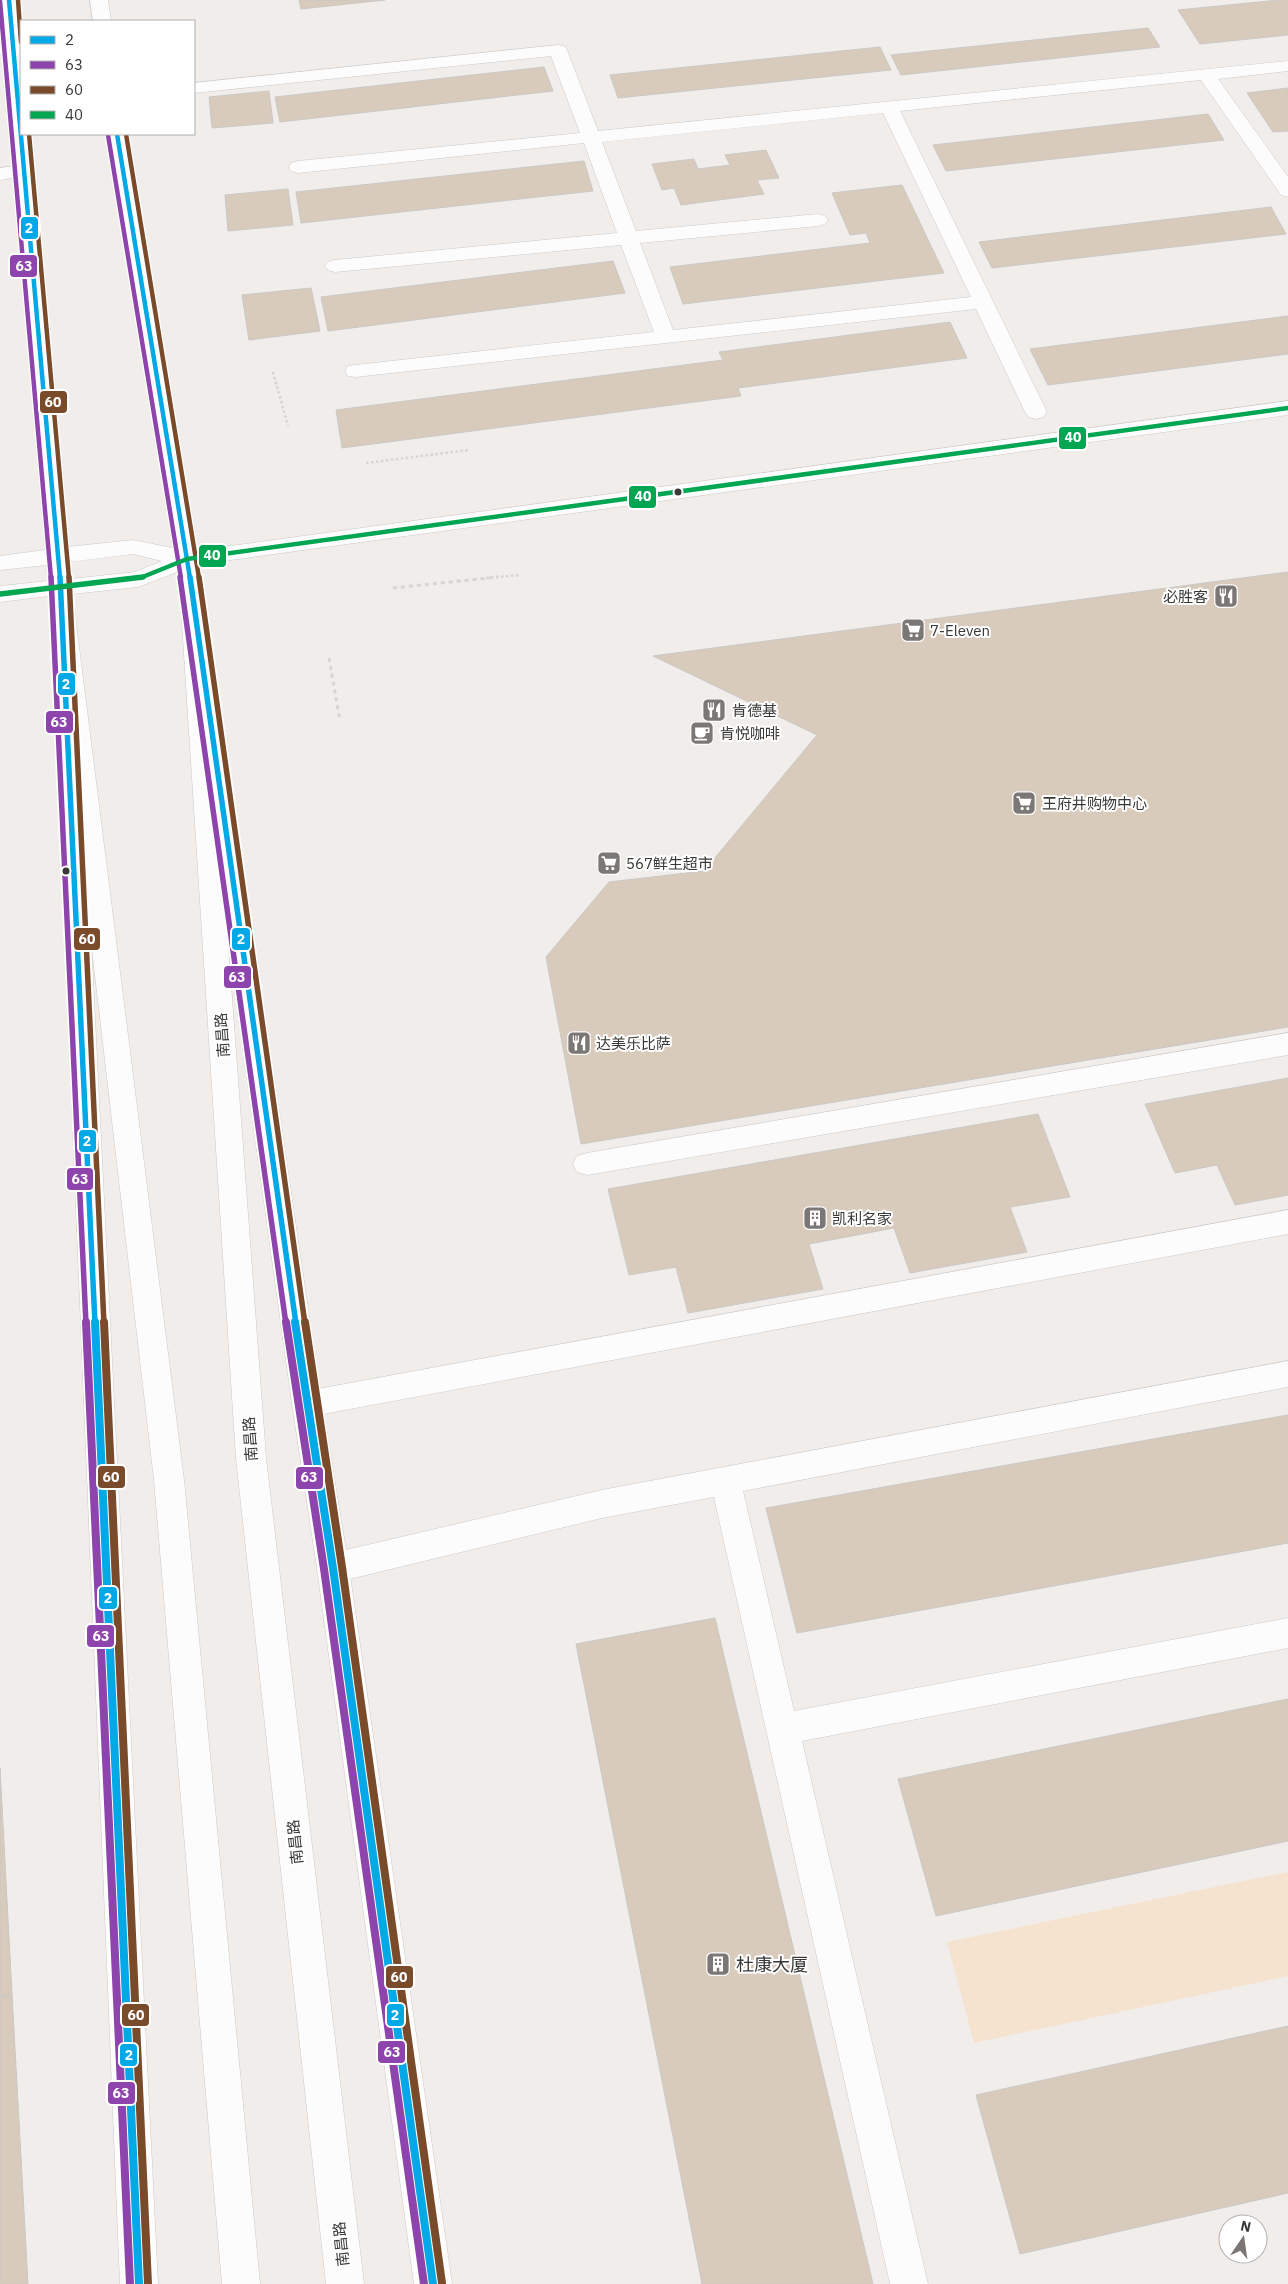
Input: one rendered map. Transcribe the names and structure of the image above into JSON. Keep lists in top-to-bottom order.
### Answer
{
  "streets": {
    "main road": ["南昌路"]
  },
  "places": {
    "restaurant": ["必胜客", "肯德基", "达美乐比萨"],
    "supermarket": ["7-Eleven", "王府井购物中心", "567鲜生超市"],
    "cafe": ["肯悦咖啡"],
    "building": ["凯利名家", "杜康大厦"]
  },
  "lines": [
    "transit line 2",
    "transit line 60",
    "transit line 63",
    "transit line 40"
  ],
  "legend": [
    "2",
    "63",
    "60",
    "40"
  ],
  "north": "top"
}
